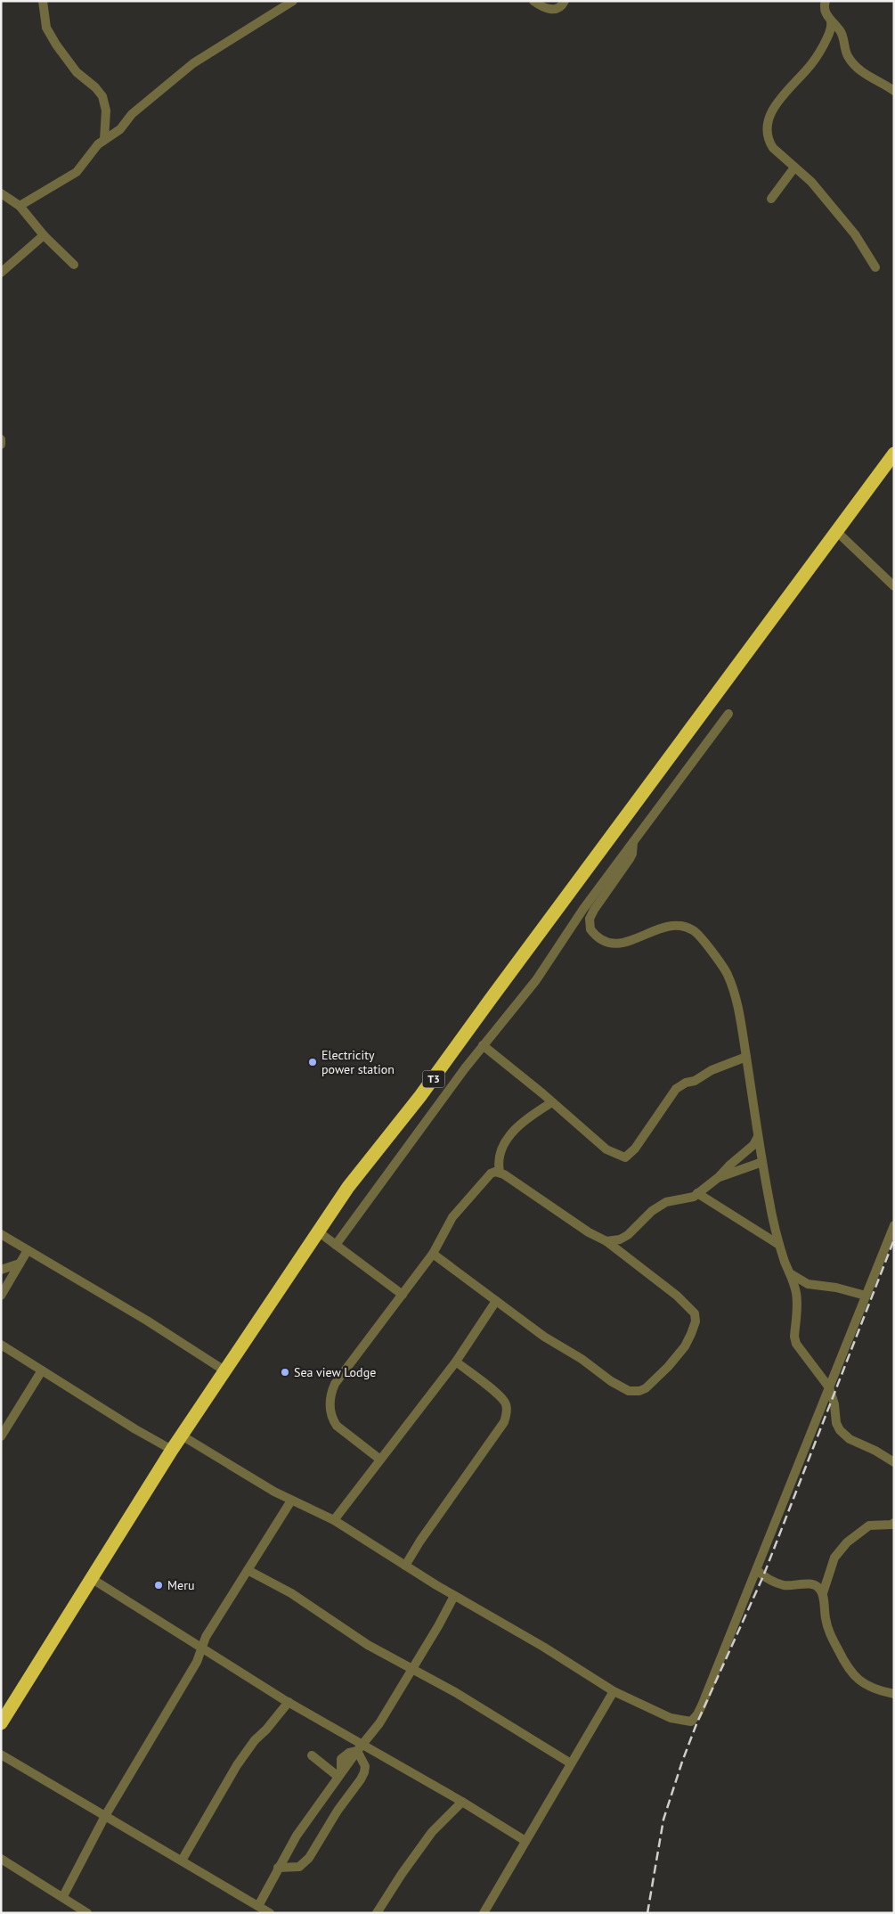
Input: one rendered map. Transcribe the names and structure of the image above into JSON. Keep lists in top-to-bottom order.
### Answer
{
  "streets": {
    "highway": ["T3"]
  },
  "places": ["Electricity power station", "Sea view Lodge", "Meru"]
}
